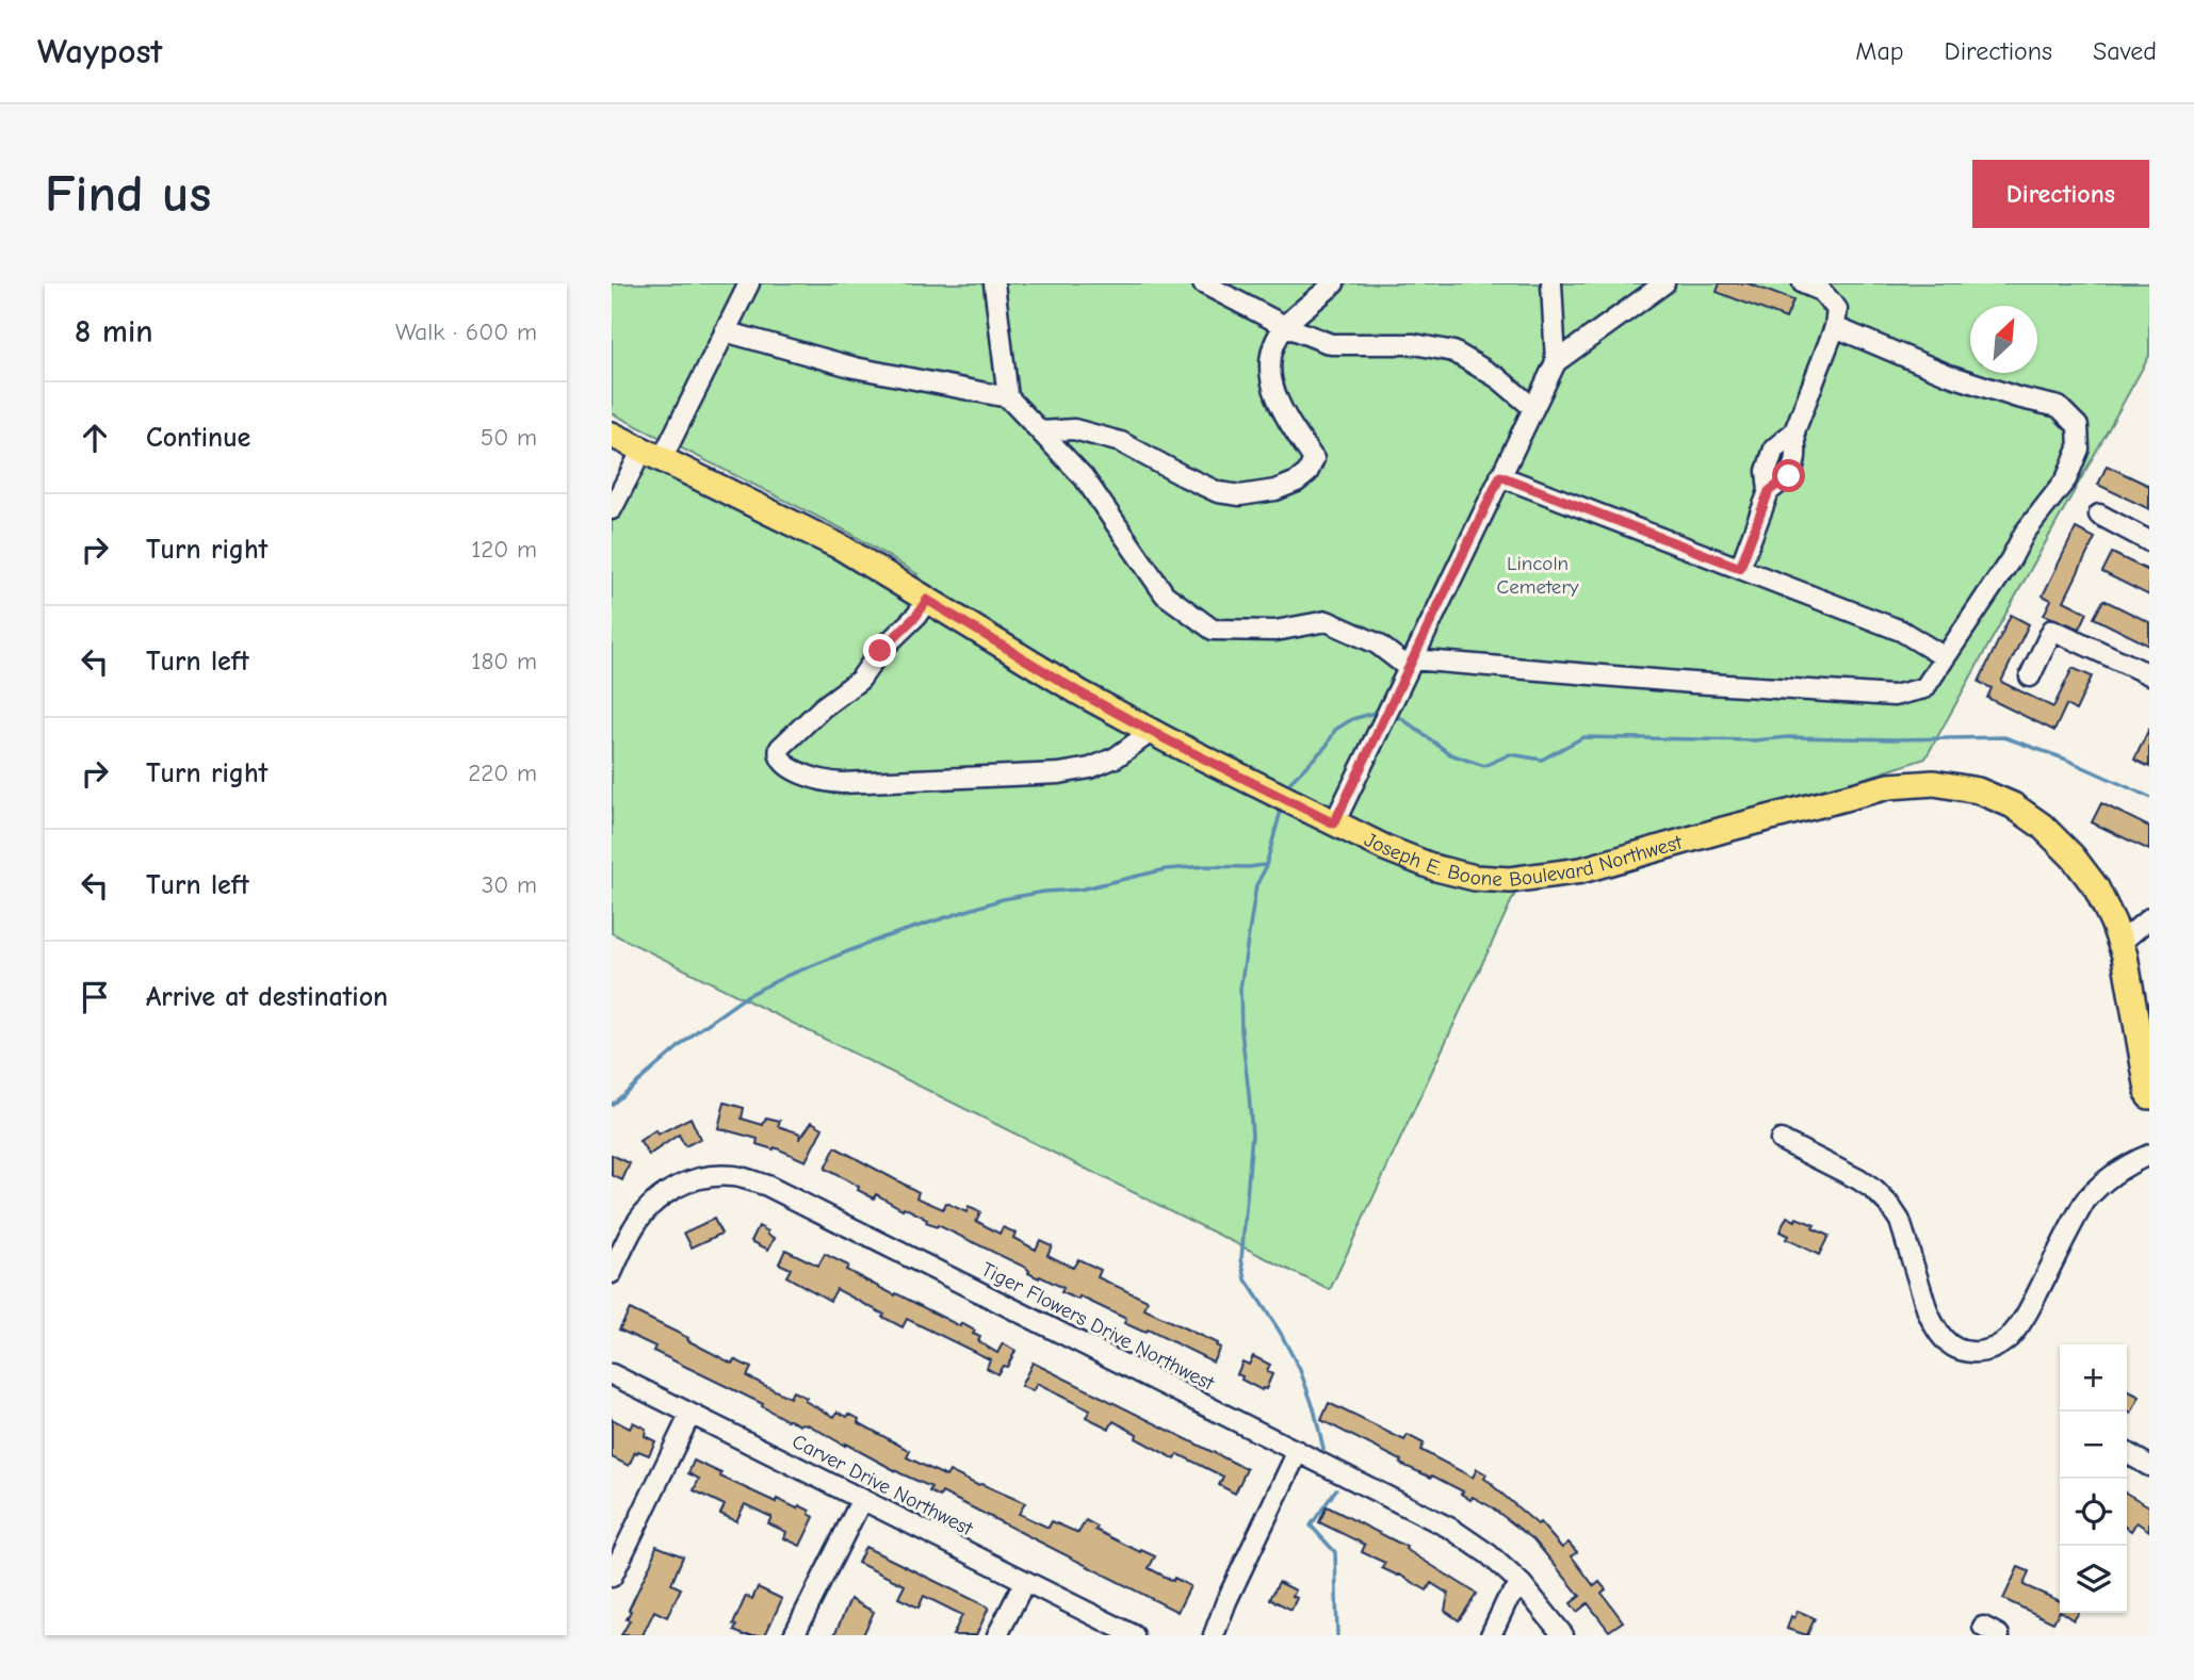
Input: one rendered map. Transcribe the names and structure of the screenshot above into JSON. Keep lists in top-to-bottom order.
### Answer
{
  "streets": {
    "main road": ["Joseph E. Boone Boulevard Northwest"],
    "street": ["Tiger Flowers Drive Northwest", "Carver Drive Northwest"]
  },
  "parks": ["Lincoln Cemetery"],
  "north": "top right",
  "page": {
    "header": "Waypost",
    "nav": ["Map", "Directions", "Saved"],
    "buttons": "Directions",
    "title": "Find us",
    "heading": ["8 min", "Walk · 600 m"],
    "list": [
      ["Continue", "50 m"],
      ["Turn right", "120 m"],
      ["Turn left", "180 m"],
      ["Turn right", "220 m"],
      ["Turn left", "30 m"],
      "Arrive at destination"
    ],
    "map_buttons": ["+", "−"]
  }
}
